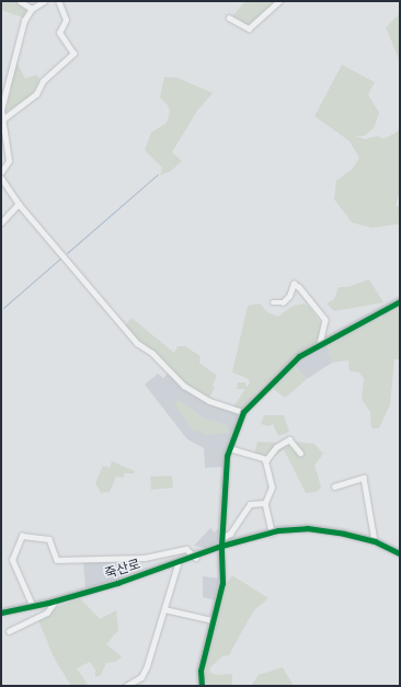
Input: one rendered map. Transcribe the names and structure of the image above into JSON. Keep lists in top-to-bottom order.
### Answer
{
  "streets": {
    "street": ["죽산로"]
  }
}
